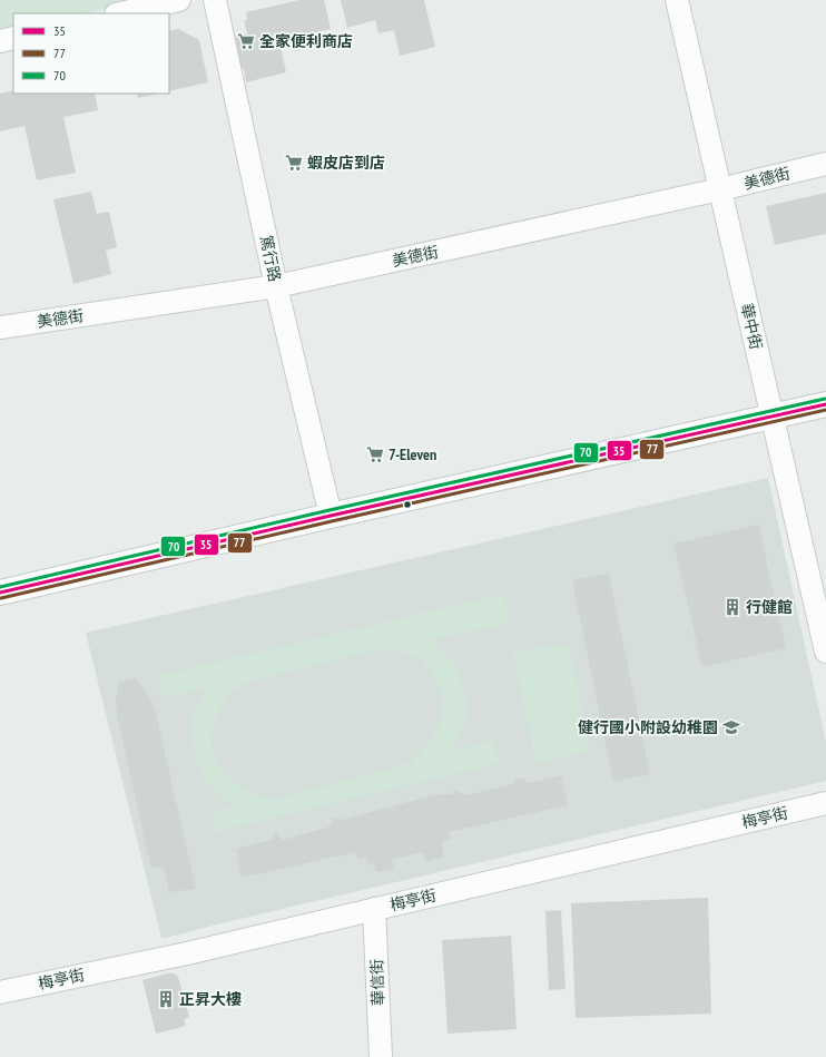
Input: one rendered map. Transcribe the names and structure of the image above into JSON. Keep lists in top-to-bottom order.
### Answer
{
  "streets": {
    "street": [
      "美德街",
      "篤行路",
      "華中街",
      "梅亭街",
      "華信街"
    ]
  },
  "crossings": [
    ["美德街", "篤行路"],
    ["美德街", "華中街"],
    ["梅亭街", "華信街"]
  ],
  "places": {
    "supermarket": ["全家便利商店", "蝦皮店到店", "7-Eleven"],
    "building": ["行健館", "正昇大樓"],
    "school or university": ["健行國小附設幼稚園"]
  },
  "lines": ["transit line 70", "transit line 35", "transit line 77"],
  "legend": ["35", "77", "70"]
}
